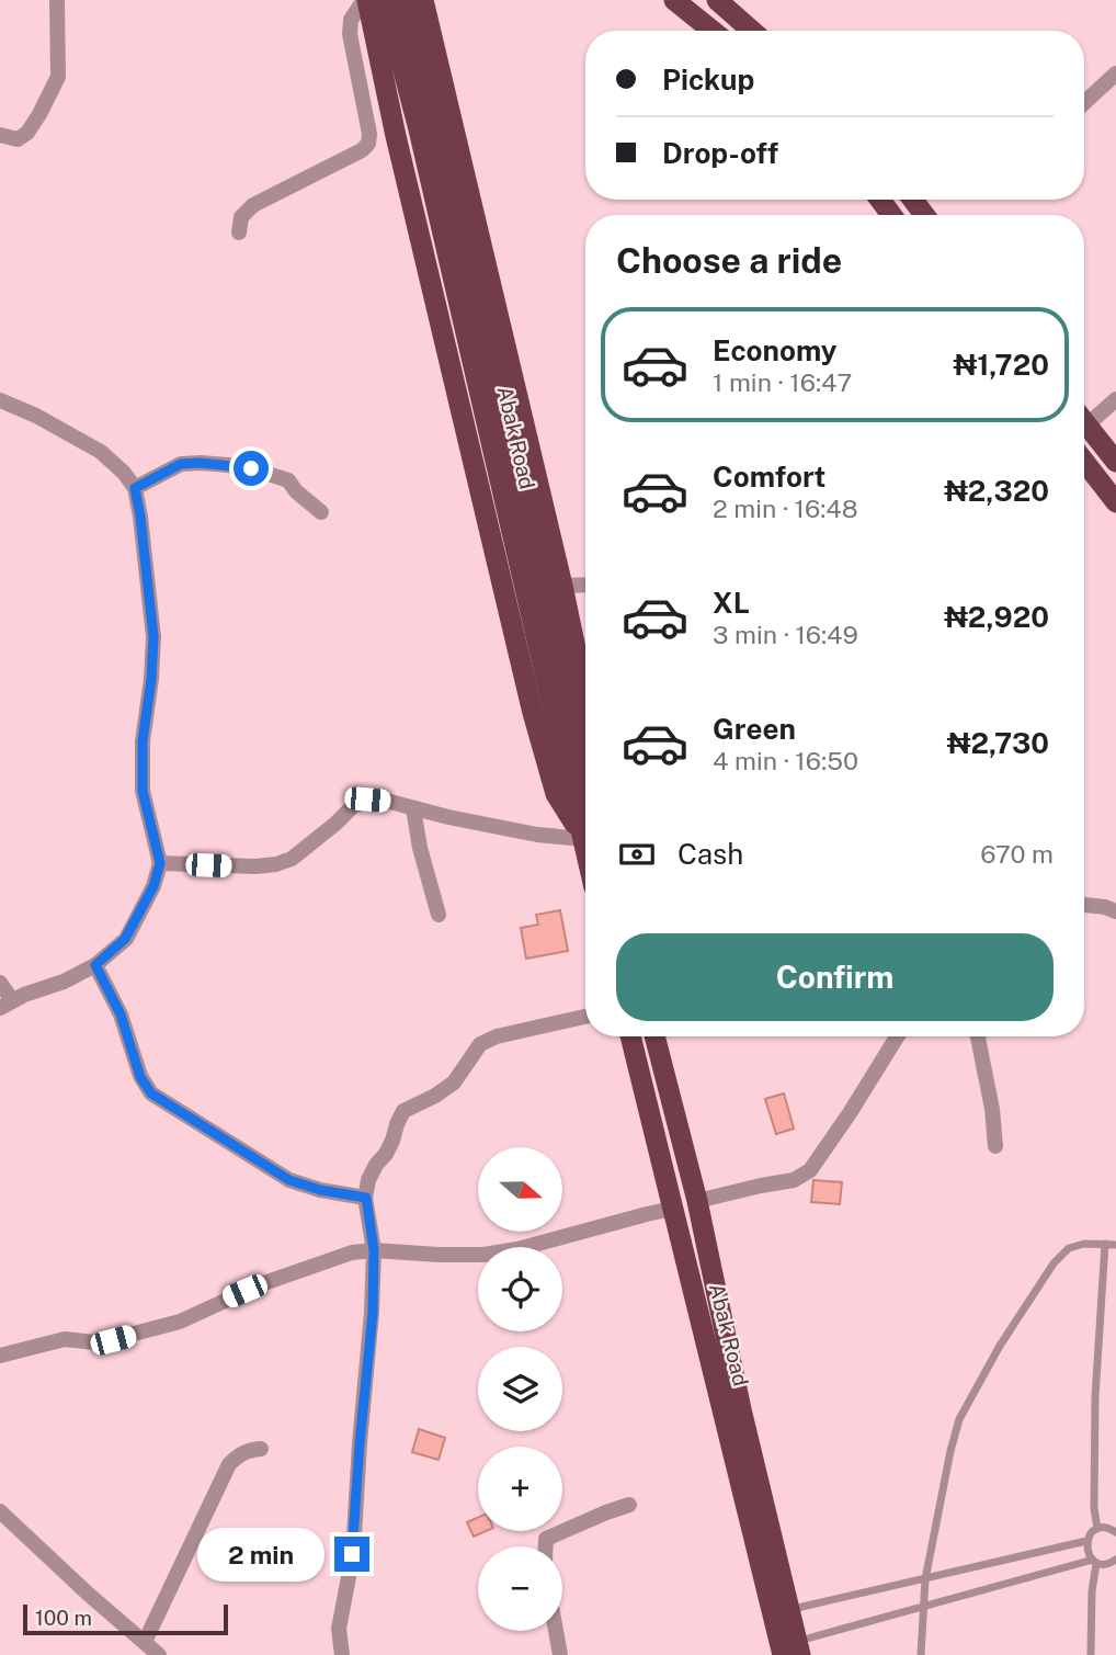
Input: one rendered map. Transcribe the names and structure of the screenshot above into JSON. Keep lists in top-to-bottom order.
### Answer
{
  "streets": {
    "highway": ["Abak Road"]
  },
  "scale_bar": "100 m",
  "north": "right",
  "page": {
    "banner": ["Pickup", "Drop-off"],
    "heading": "Choose a ride",
    "list": [
      {
        "name": "Economy",
        "note": "1 min · 16:47",
        "value": "₦1,720"
      },
      {
        "name": "Comfort",
        "note": "2 min · 16:48",
        "value": "₦2,320"
      },
      {
        "name": "XL",
        "note": "3 min · 16:49",
        "value": "₦2,920"
      },
      {
        "name": "Green",
        "note": "4 min · 16:50",
        "value": "₦2,730"
      }
    ],
    "pay": ["Cash", "670 m"],
    "buttons": "Confirm",
    "map_buttons": ["+", "−"],
    "bubble": "2 min",
    "scale": "100 m"
  }
}
